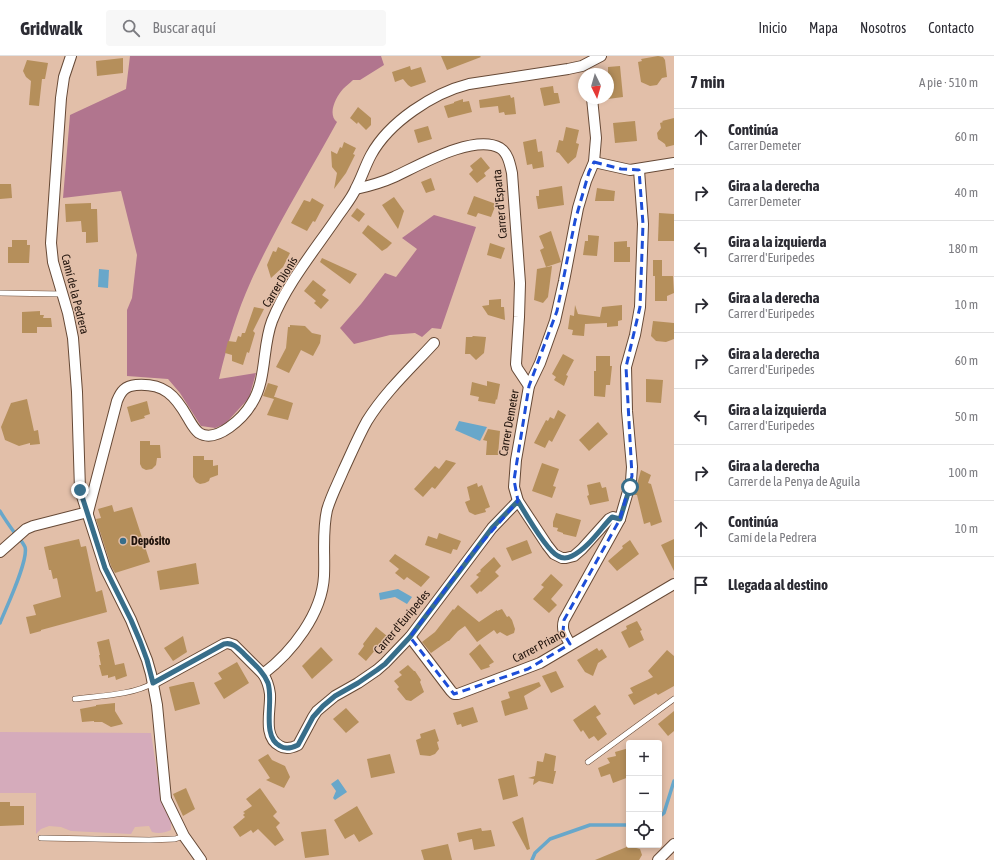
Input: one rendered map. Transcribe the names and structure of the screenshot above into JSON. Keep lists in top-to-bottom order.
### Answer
{
  "streets": {
    "street": [
      "Carrer d'Esparta",
      "Carrer Dionís",
      "Camí de la Pedrera",
      "Carrer Demeter",
      "Carrer d'Euripedes",
      "Carrer Priano"
    ]
  },
  "crossings": [
    ["Carrer d'Esparta", "Carrer Dionís"],
    ["Carrer d'Esparta", "Carrer Demeter"],
    ["Carrer Dionís", "Camí de la Pedrera"],
    ["Camí de la Pedrera", "Carrer d'Euripedes"],
    ["Carrer Demeter", "Carrer d'Euripedes"],
    ["Carrer d'Euripedes", "Carrer Priano"]
  ],
  "places": ["Depósito"],
  "north": "bottom",
  "page": {
    "header": "Gridwalk",
    "search": "Buscar aquí",
    "nav": [
      "Inicio",
      "Mapa",
      "Nosotros",
      "Contacto"
    ],
    "heading": ["7 min", "A pie · 510 m"],
    "list": [
      ["Continúa", "Carrer Demeter", "60 m"],
      ["Gira a la derecha", "Carrer Demeter", "40 m"],
      ["Gira a la izquierda", "Carrer d'Euripedes", "180 m"],
      ["Gira a la derecha", "Carrer d'Euripedes", "10 m"],
      ["Gira a la derecha", "Carrer d'Euripedes", "60 m"],
      ["Gira a la izquierda", "Carrer d'Euripedes", "50 m"],
      ["Gira a la derecha", "Carrer de la Penya de Aguila", "100 m"],
      ["Continúa", "Camí de la Pedrera", "10 m"],
      "Llegada al destino"
    ],
    "map_buttons": ["+", "−"]
  }
}
